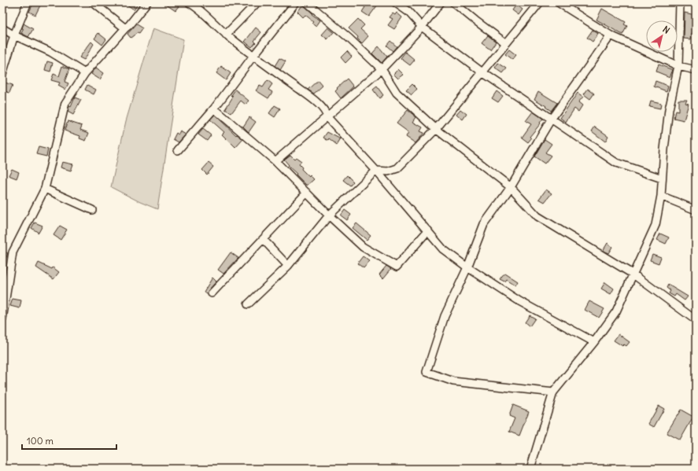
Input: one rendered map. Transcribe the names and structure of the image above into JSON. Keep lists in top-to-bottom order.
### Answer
{
  "scale_bar": "100 m",
  "north": "top right"
}
